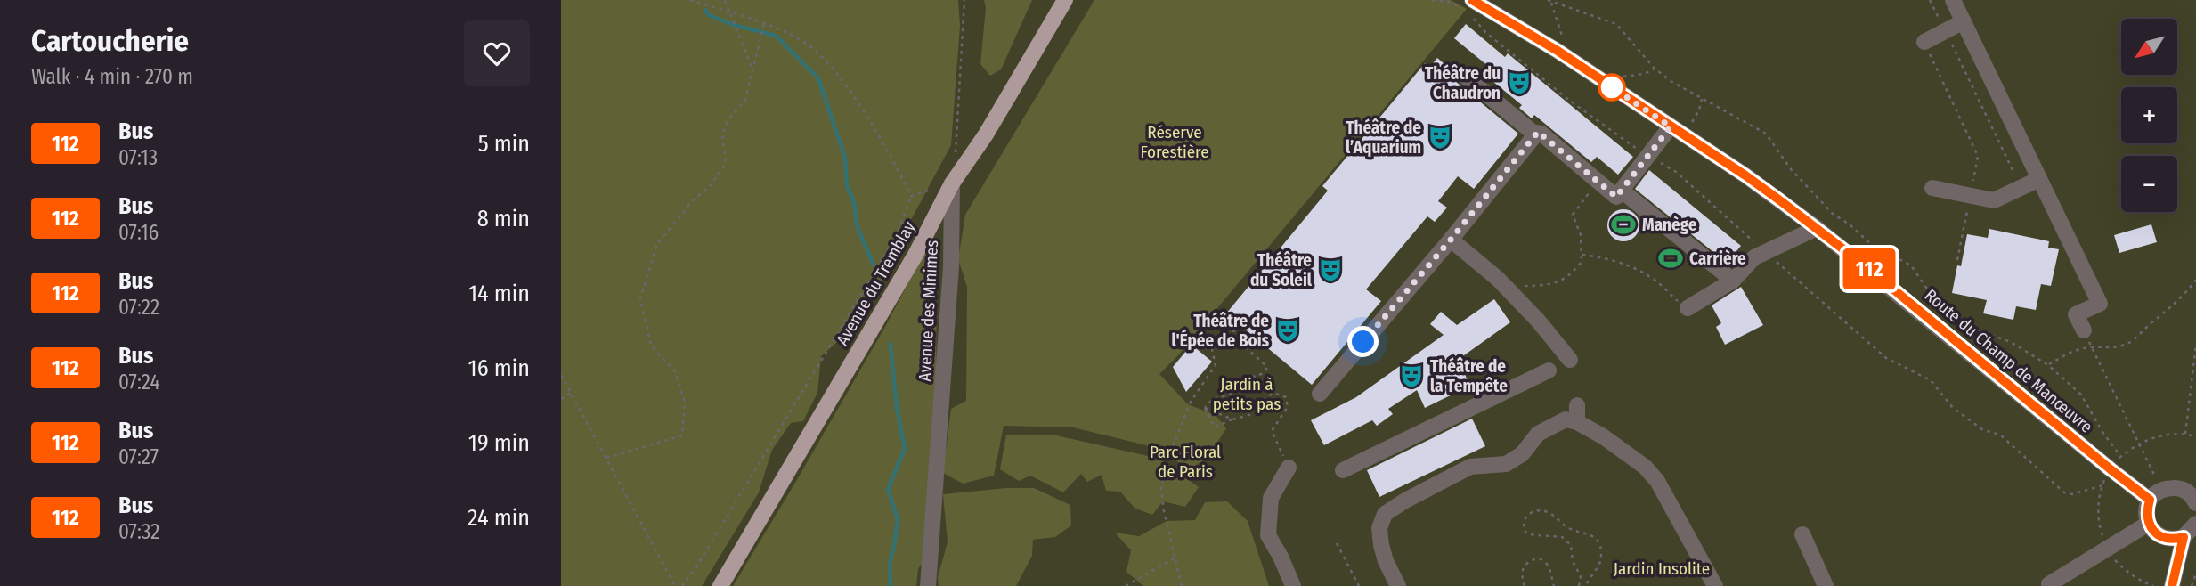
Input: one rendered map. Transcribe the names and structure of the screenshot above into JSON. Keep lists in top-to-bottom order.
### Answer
{
  "streets": {
    "main road": ["Avenue du Tremblay"],
    "street": ["Avenue des Minimes", "Route du Champ de Manœuvre"]
  },
  "crossings": [
    ["Avenue du Tremblay", "Avenue des Minimes"]
  ],
  "parks": [
    "Réserve Forestière",
    "Jardin à petits pas",
    "Parc Floral de Paris",
    "Jardin Insolite"
  ],
  "places": {
    "theatre": [
      "Théâtre du Chaudron",
      "Théâtre de l’Aquarium",
      "Théâtre du Soleil",
      "Théâtre de l'Épée de Bois",
      "Théâtre de la Tempête"
    ],
    "sports": ["Manège", "Carrière"]
  },
  "lines": ["bus line 112"],
  "north": "bottom left",
  "page": {
    "heading": ["Cartoucherie", "Walk · 4 min · 270 m"],
    "on_map": "112",
    "map_buttons": ["+", "−"],
    "list": [
      {
        "mark": "112",
        "name": "Bus",
        "note": "07:13",
        "value": "5 min"
      },
      {
        "mark": "112",
        "name": "Bus",
        "note": "07:16",
        "value": "8 min"
      },
      {
        "mark": "112",
        "name": "Bus",
        "note": "07:22",
        "value": "14 min"
      },
      {
        "mark": "112",
        "name": "Bus",
        "note": "07:24",
        "value": "16 min"
      },
      {
        "mark": "112",
        "name": "Bus",
        "note": "07:27",
        "value": "19 min"
      },
      {
        "mark": "112",
        "name": "Bus",
        "note": "07:32",
        "value": "24 min"
      }
    ]
  }
}
